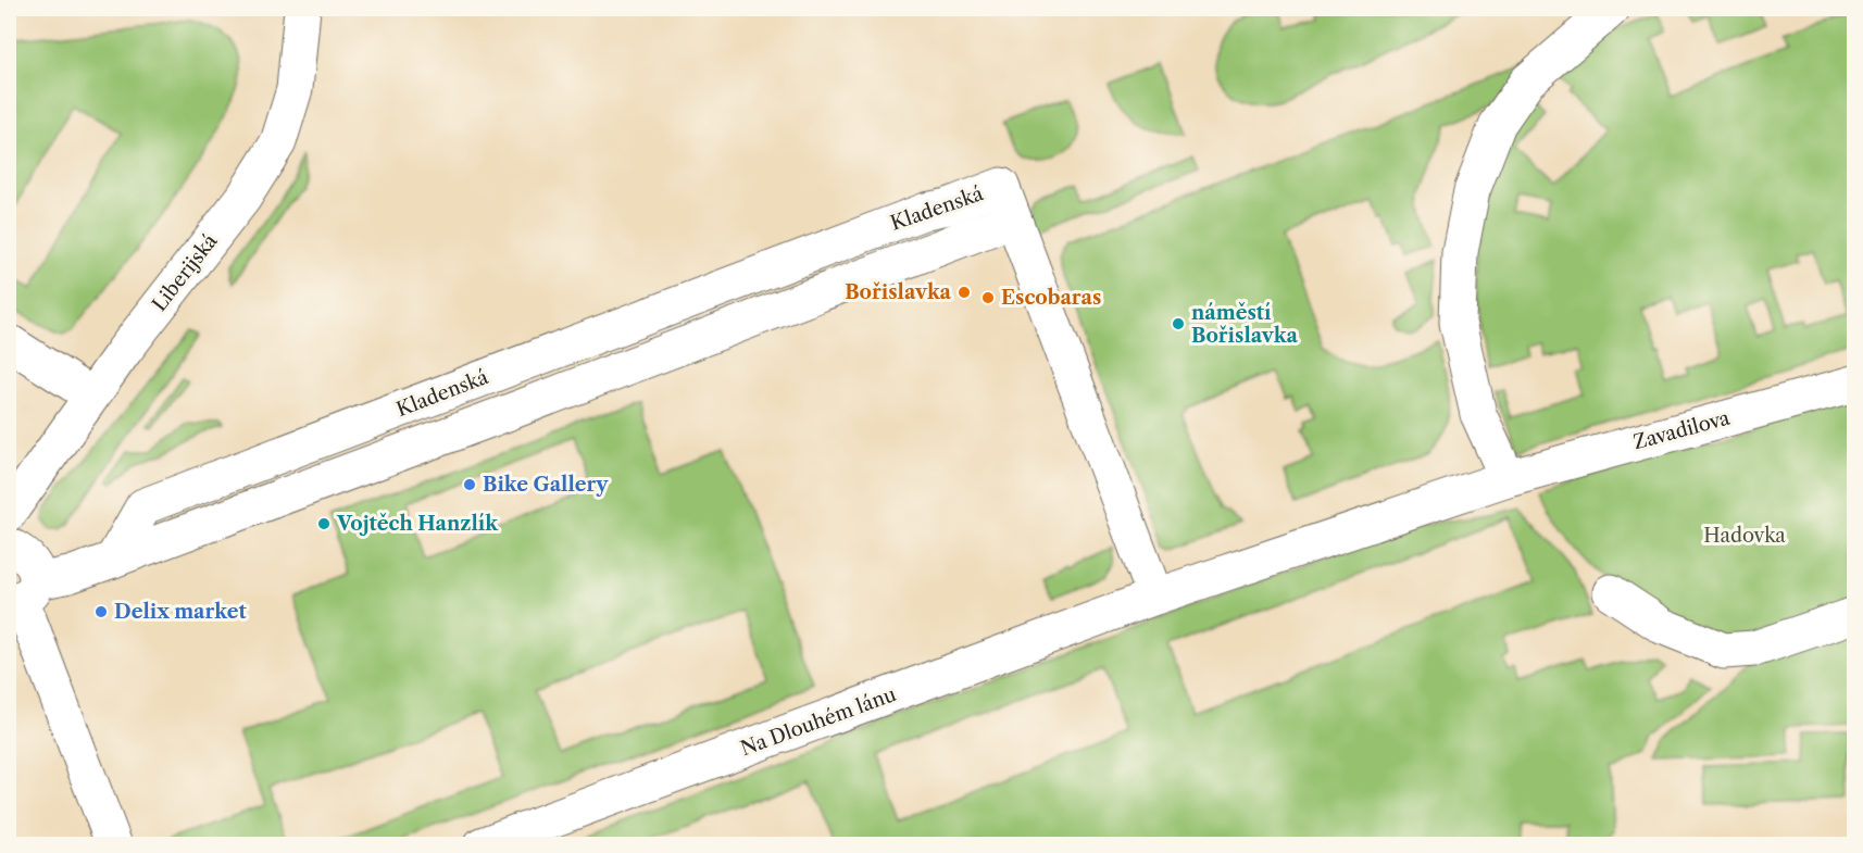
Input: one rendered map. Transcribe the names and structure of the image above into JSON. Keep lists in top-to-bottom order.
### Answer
{
  "streets": {
    "street": [
      "Kladenská",
      "Liberijská",
      "Zavadilova",
      "Na Dlouhém lánu"
    ]
  },
  "crossings": [
    ["Kladenská", "Na Dlouhém lánu"]
  ],
  "parks": ["Hadovka"],
  "places": [
    "Bořislavka",
    "Escobaras",
    "náměstí Bořislavka",
    "Bike Gallery",
    "Vojtěch Hanzlík",
    "Delix market"
  ]
}
